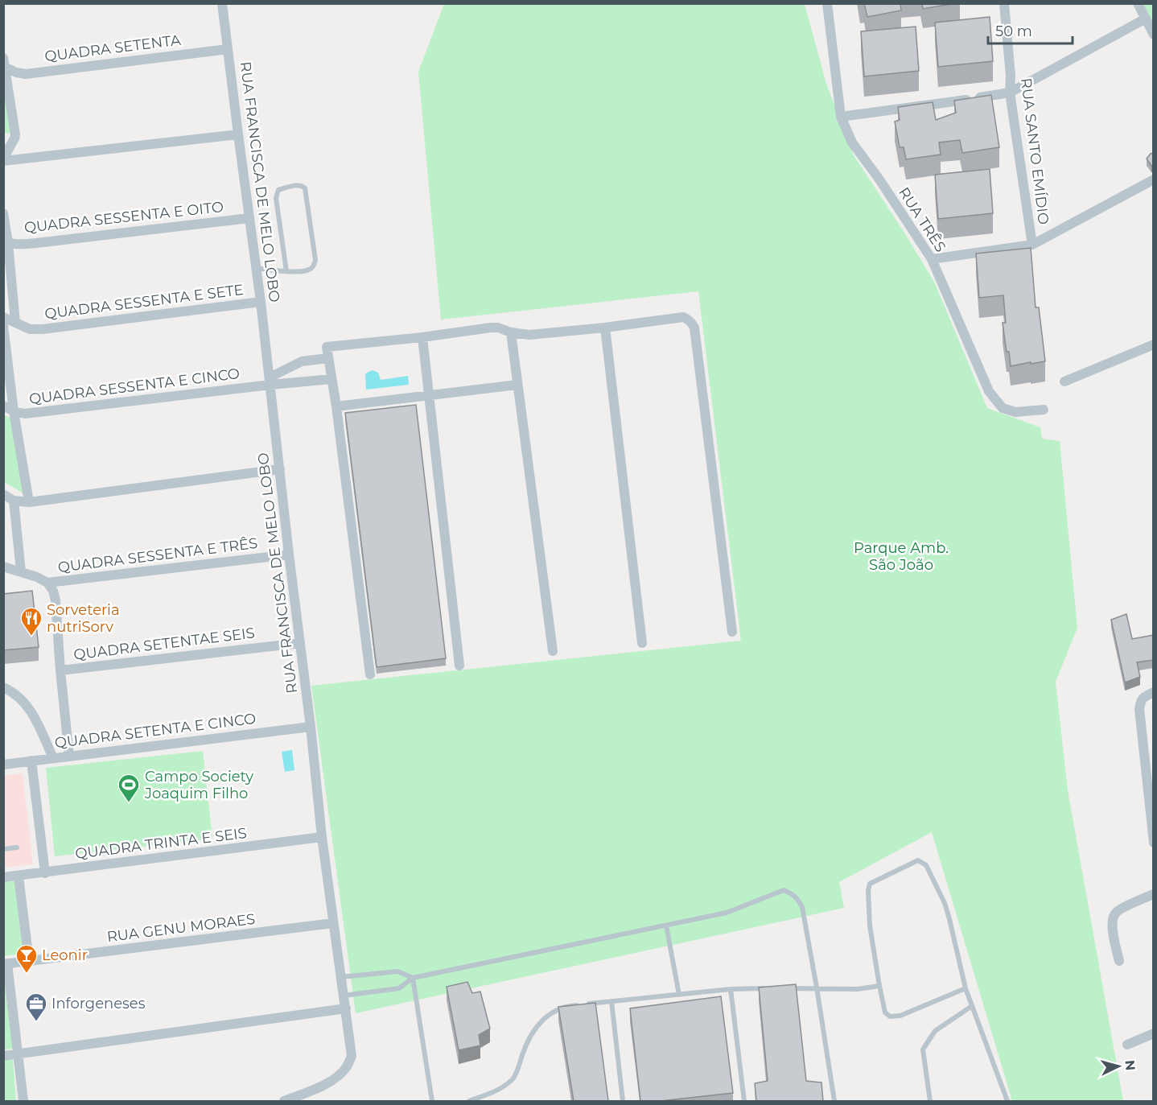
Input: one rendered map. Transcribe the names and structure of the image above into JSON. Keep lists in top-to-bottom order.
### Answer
{
  "streets": {
    "street": [
      "QUADRA SETENTA",
      "RUA SANTO EMÍDIO",
      "RUA FRANCISCA DE MELO LOBO",
      "QUADRA SESSENTA E OITO",
      "RUA TRÊS",
      "QUADRA SESSENTA E SETE",
      "QUADRA SESSENTA E CINCO",
      "QUADRA SESSENTA E TRÊS",
      "QUADRA SETENTAE SEIS",
      "QUADRA SETENTA E CINCO",
      "QUADRA TRINTA E SEIS",
      "RUA GENU MORAES"
    ]
  },
  "crossings": [
    ["QUADRA SETENTA", "RUA FRANCISCA DE MELO LOBO"],
    ["RUA FRANCISCA DE MELO LOBO", "QUADRA SESSENTA E OITO"],
    ["RUA FRANCISCA DE MELO LOBO", "QUADRA SESSENTA E SETE"],
    ["RUA FRANCISCA DE MELO LOBO", "QUADRA SESSENTA E CINCO"],
    ["RUA FRANCISCA DE MELO LOBO", "QUADRA SESSENTA E TRÊS"],
    ["RUA FRANCISCA DE MELO LOBO", "QUADRA SETENTAE SEIS"],
    ["RUA FRANCISCA DE MELO LOBO", "QUADRA SETENTA E CINCO"],
    ["RUA FRANCISCA DE MELO LOBO", "QUADRA TRINTA E SEIS"],
    ["RUA FRANCISCA DE MELO LOBO", "RUA GENU MORAES"]
  ],
  "parks": ["Parque Amb. São João"],
  "places": {
    "restaurant": ["Sorveteria nutriSorv"],
    "sports": ["Campo Society Joaquim Filho"],
    "bar": ["Leonir"],
    "office": ["Inforgeneses"]
  },
  "scale_bar": "50 m",
  "north": "right"
}
